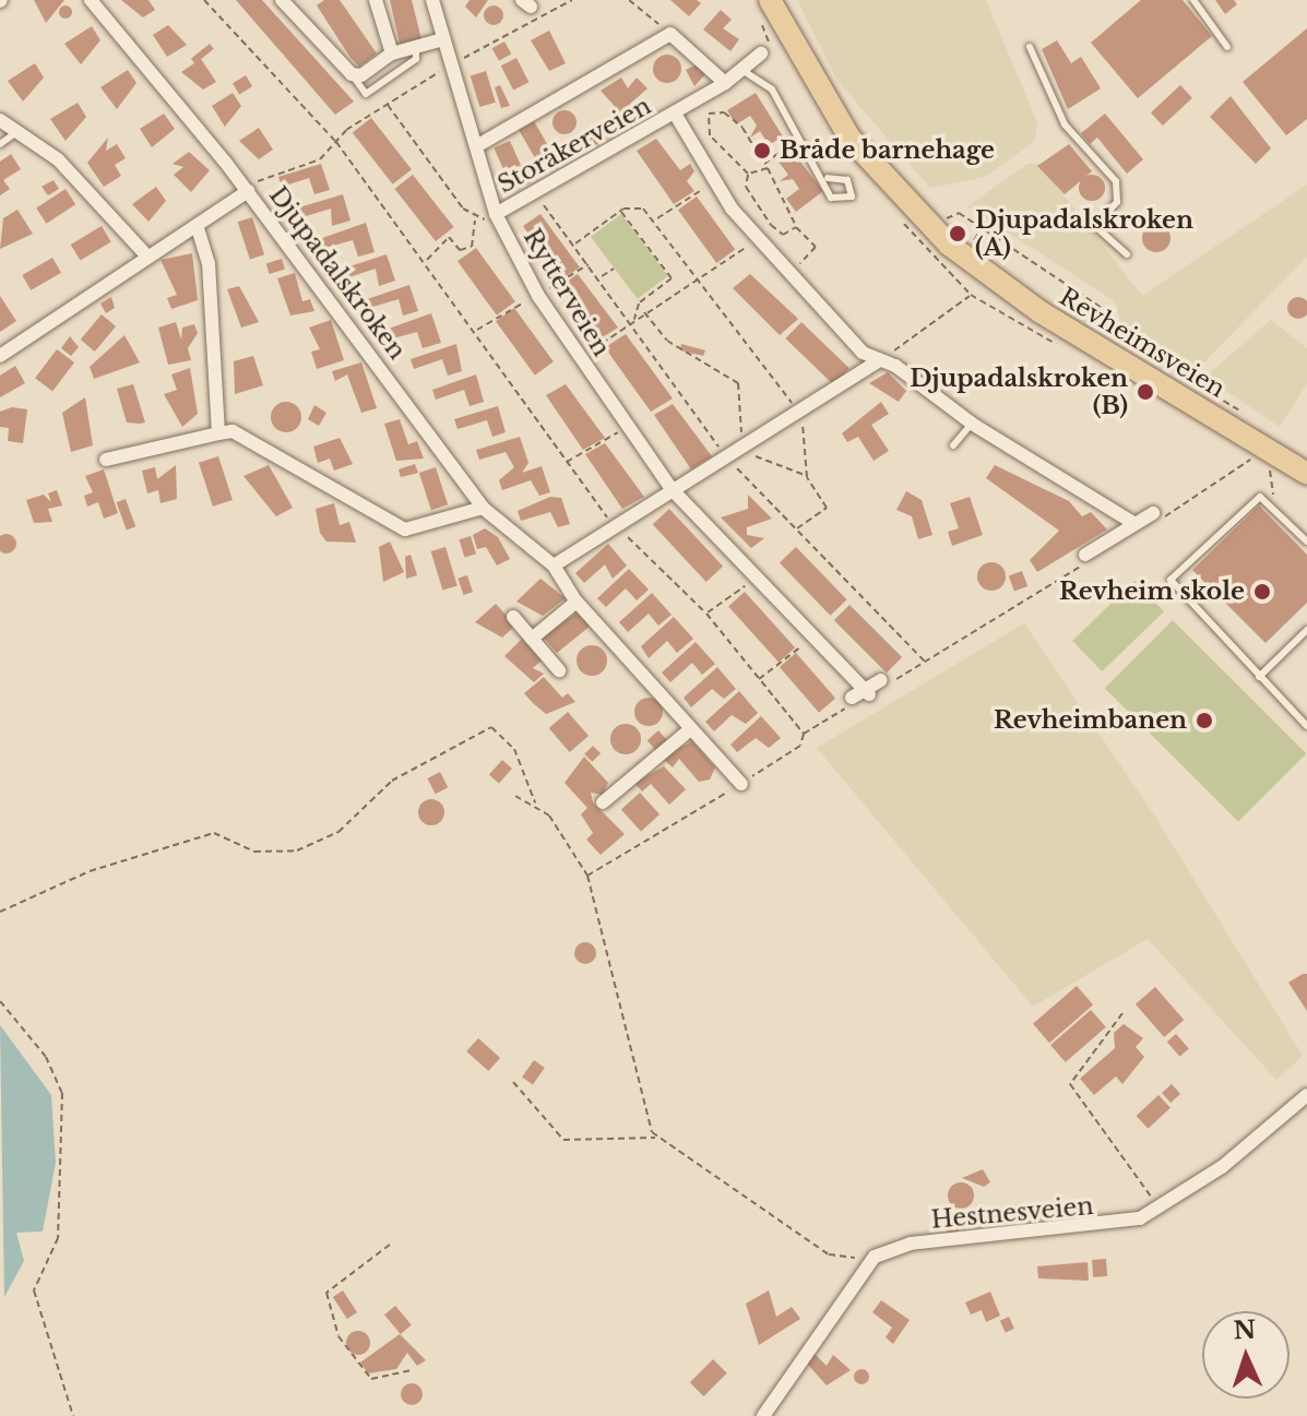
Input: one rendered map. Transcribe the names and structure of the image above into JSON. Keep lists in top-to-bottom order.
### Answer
{
  "streets": {
    "main road": ["Revheimsveien"],
    "street": [
      "Storåkerveien",
      "Djupadalskroken",
      "Rytterveien",
      "Hestnesveien"
    ]
  },
  "crossings": [
    ["Storåkerveien", "Rytterveien"]
  ],
  "places": [
    "Bråde barnehage",
    "Djupadalskroken (A)",
    "Djupadalskroken (B)",
    "Revheim skole",
    "Revheimbanen"
  ],
  "north": "top"
}
